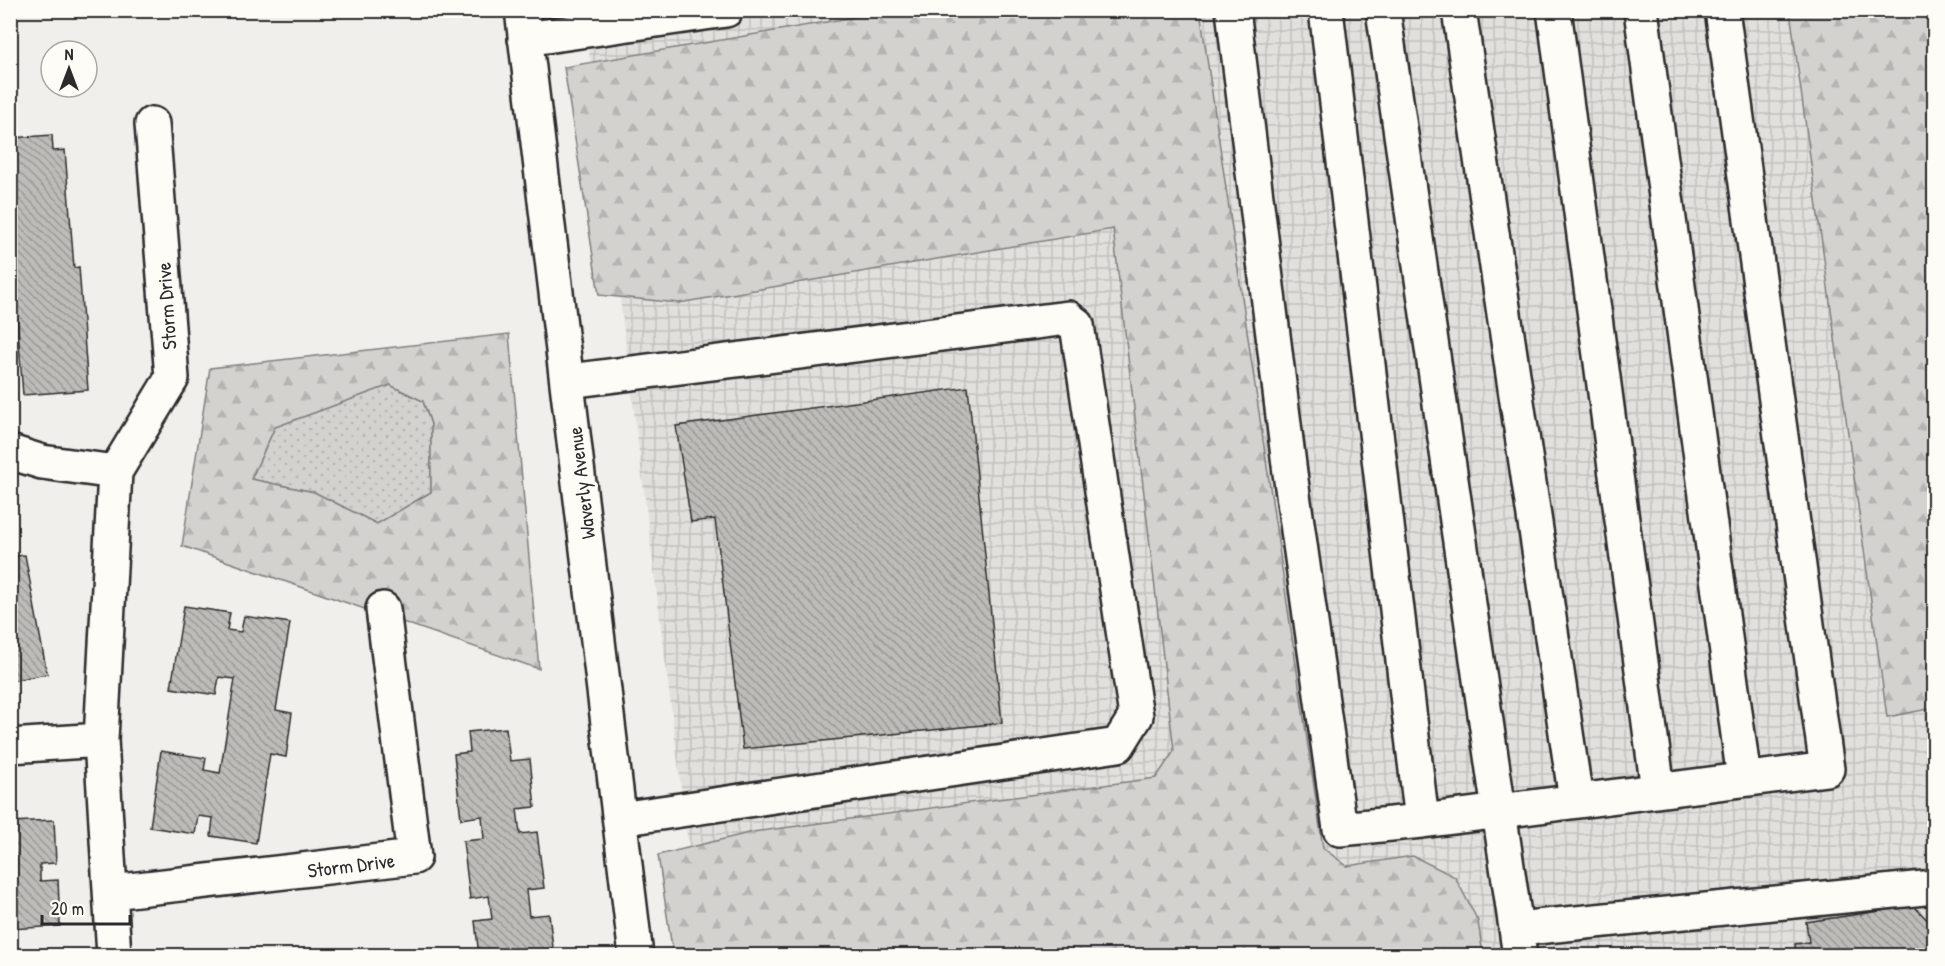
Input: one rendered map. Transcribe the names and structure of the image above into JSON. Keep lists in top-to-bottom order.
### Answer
{
  "streets": {
    "street": ["Storm Drive", "Waverly Avenue"]
  },
  "scale_bar": "20 m",
  "north": "top"
}
